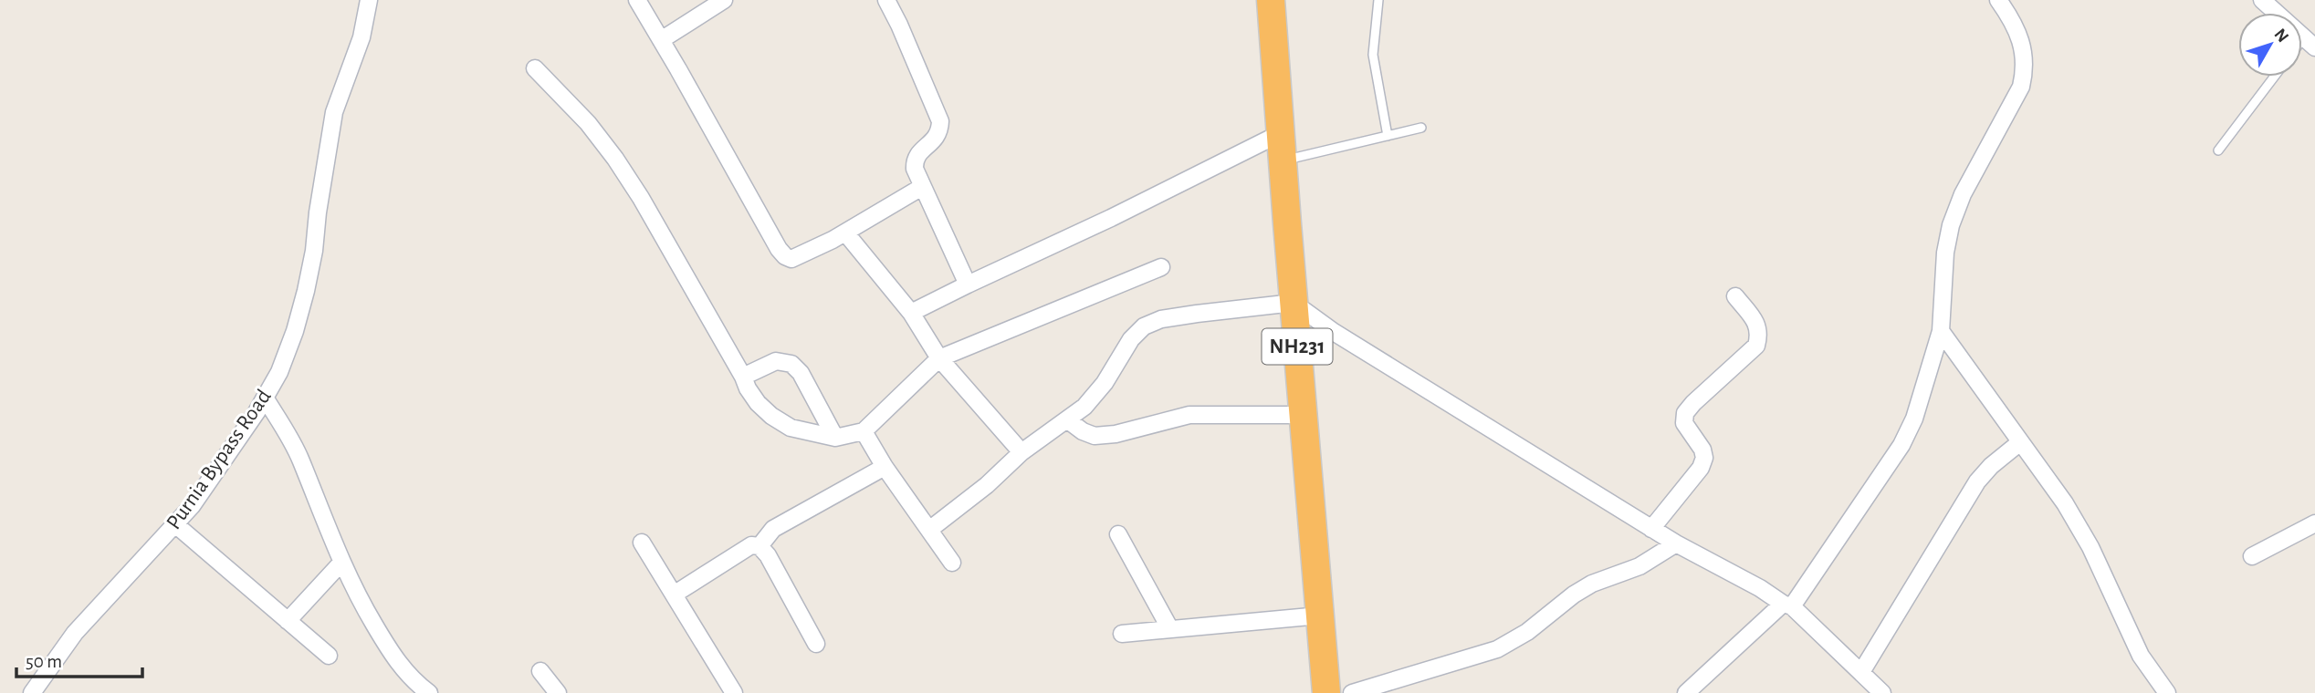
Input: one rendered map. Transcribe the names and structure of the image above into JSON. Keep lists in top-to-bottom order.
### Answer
{
  "streets": {
    "highway": ["NH231"],
    "street": ["Purnia Bypass Road"]
  },
  "scale_bar": "50 m",
  "north": "top right"
}
